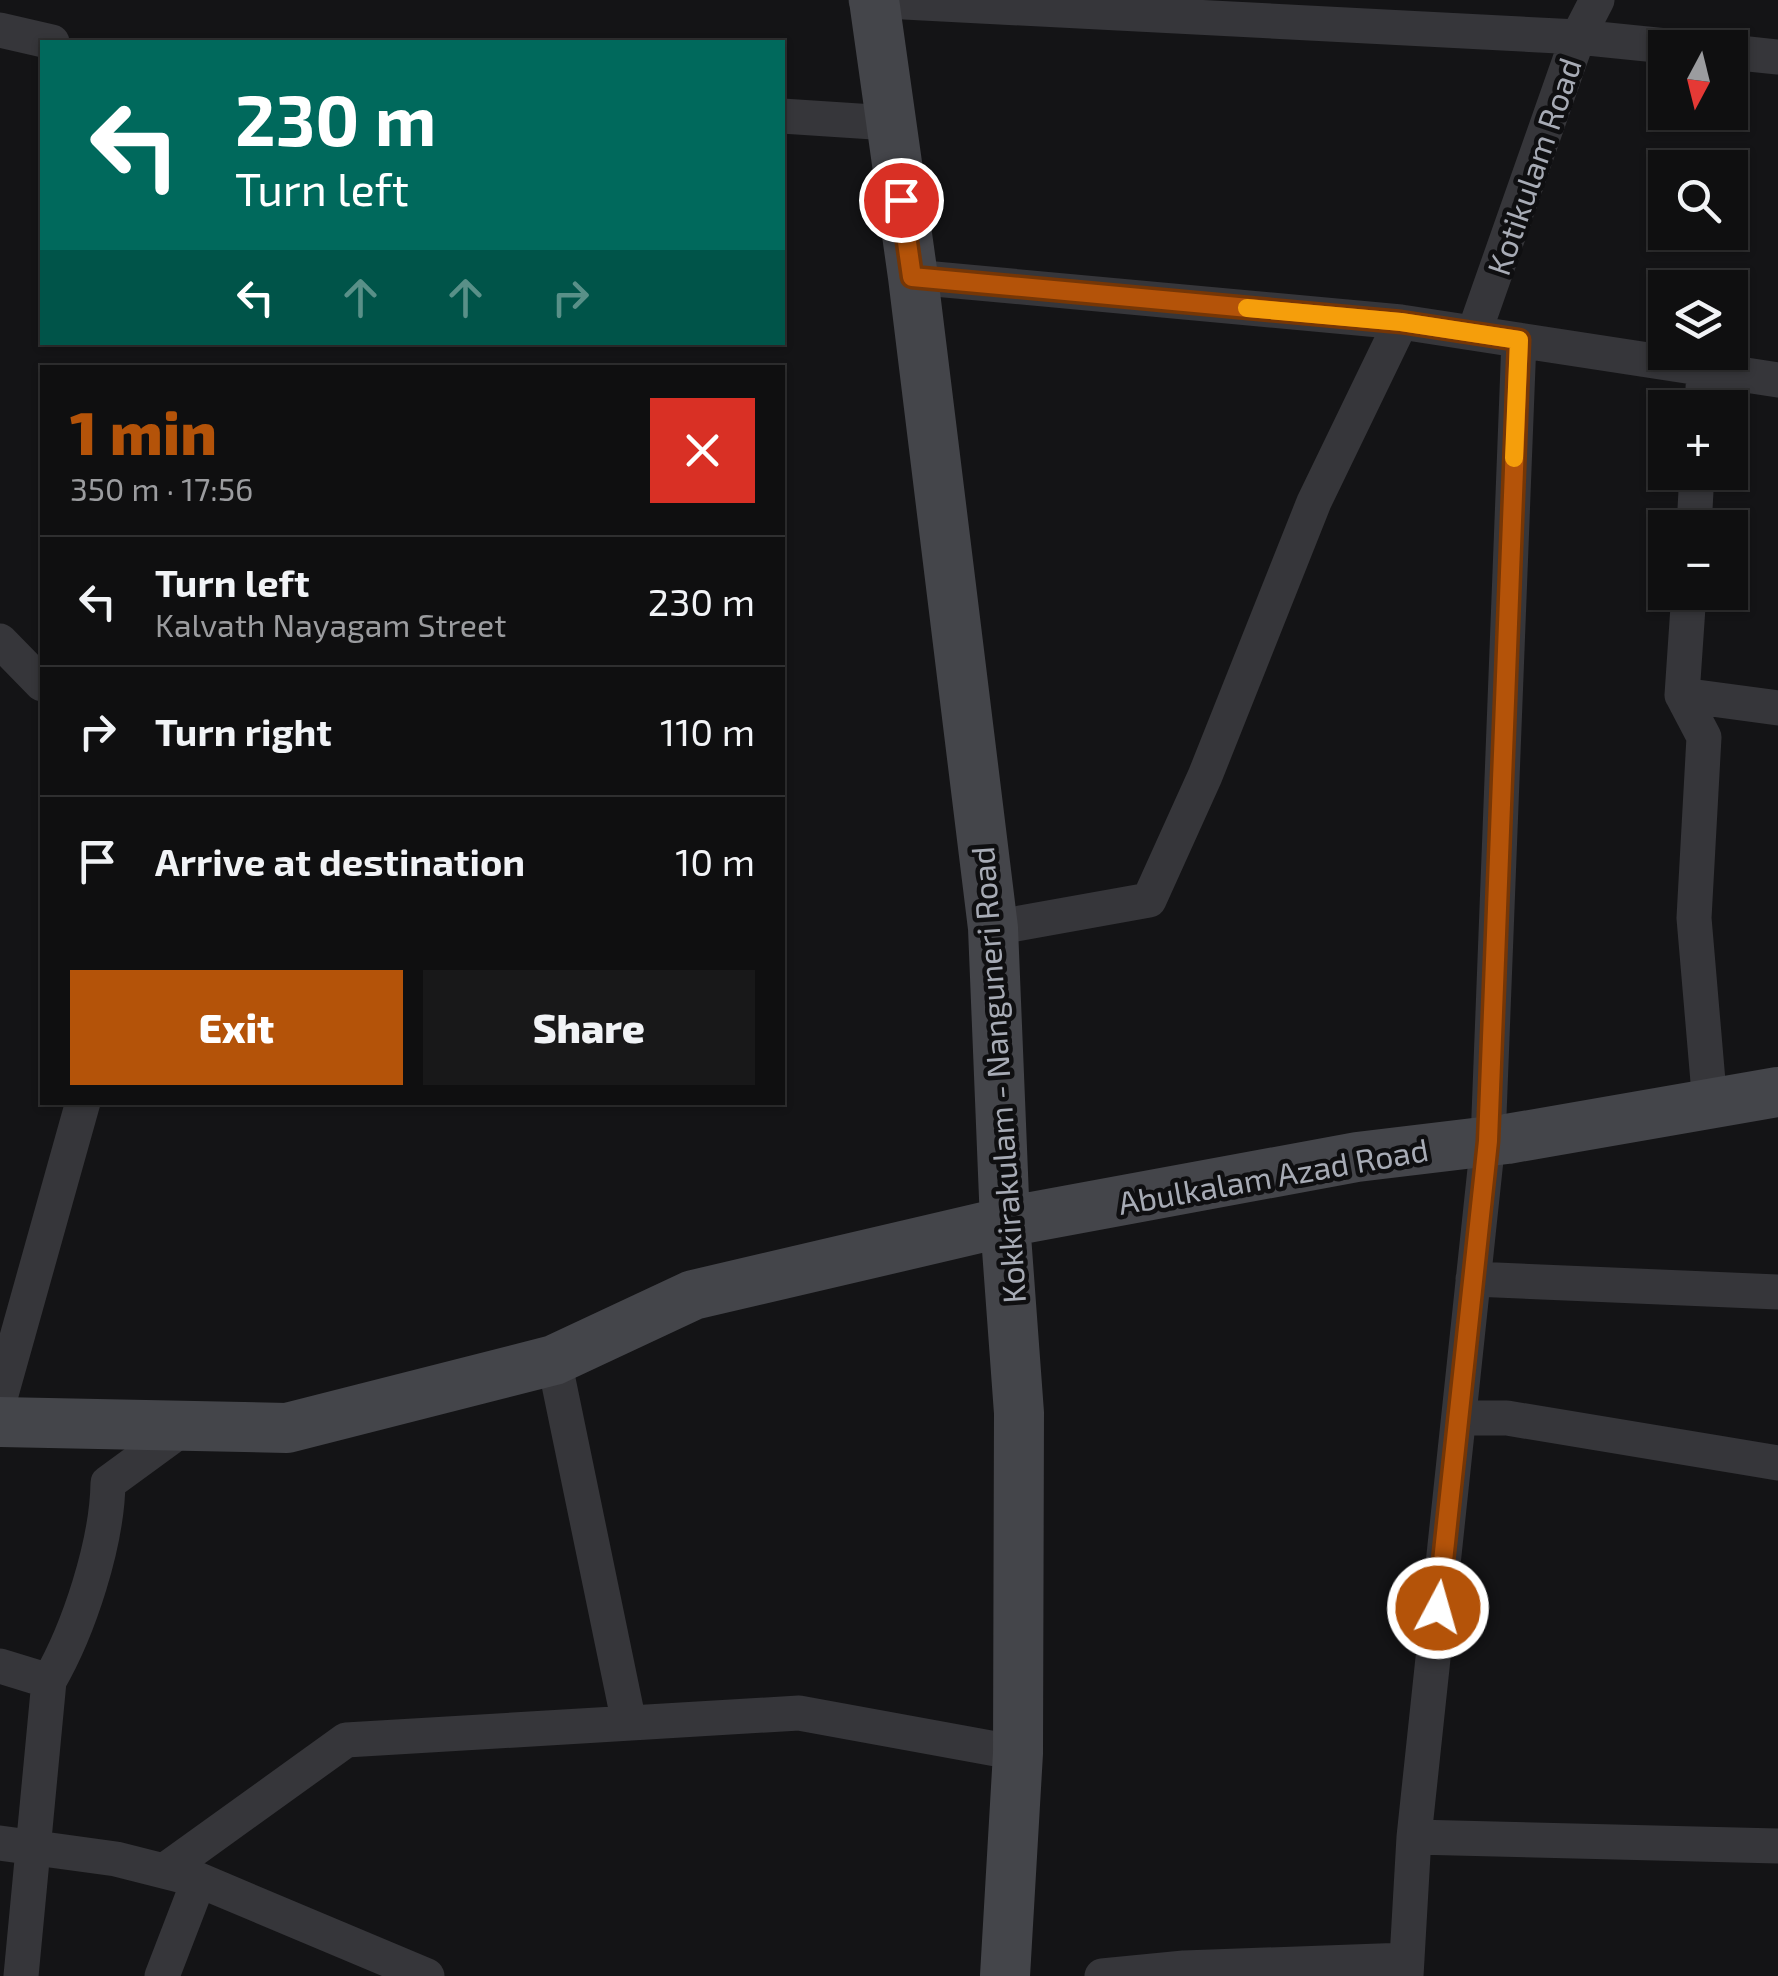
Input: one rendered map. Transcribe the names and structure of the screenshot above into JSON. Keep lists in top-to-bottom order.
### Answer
{
  "streets": {
    "main road": ["Kokkirakulam - Nanguneri Road", "Abulkalam Azad Road"],
    "street": ["Kotikulam Road"]
  },
  "crossings": [
    ["Kokkirakulam - Nanguneri Road", "Abulkalam Azad Road"]
  ],
  "north": "bottom",
  "page": {
    "map_buttons": ["+", "−"],
    "turn": ["230 m", "Turn left"],
    "heading": ["1 min", "350 m · 17:56"],
    "list": [
      {
        "name": "Turn left",
        "note": "Kalvath Nayagam Street",
        "value": "230 m"
      },
      {
        "name": "Turn right",
        "value": "110 m"
      },
      {
        "name": "Arrive at destination",
        "value": "10 m"
      }
    ],
    "buttons": ["Exit", "Share"]
  }
}
